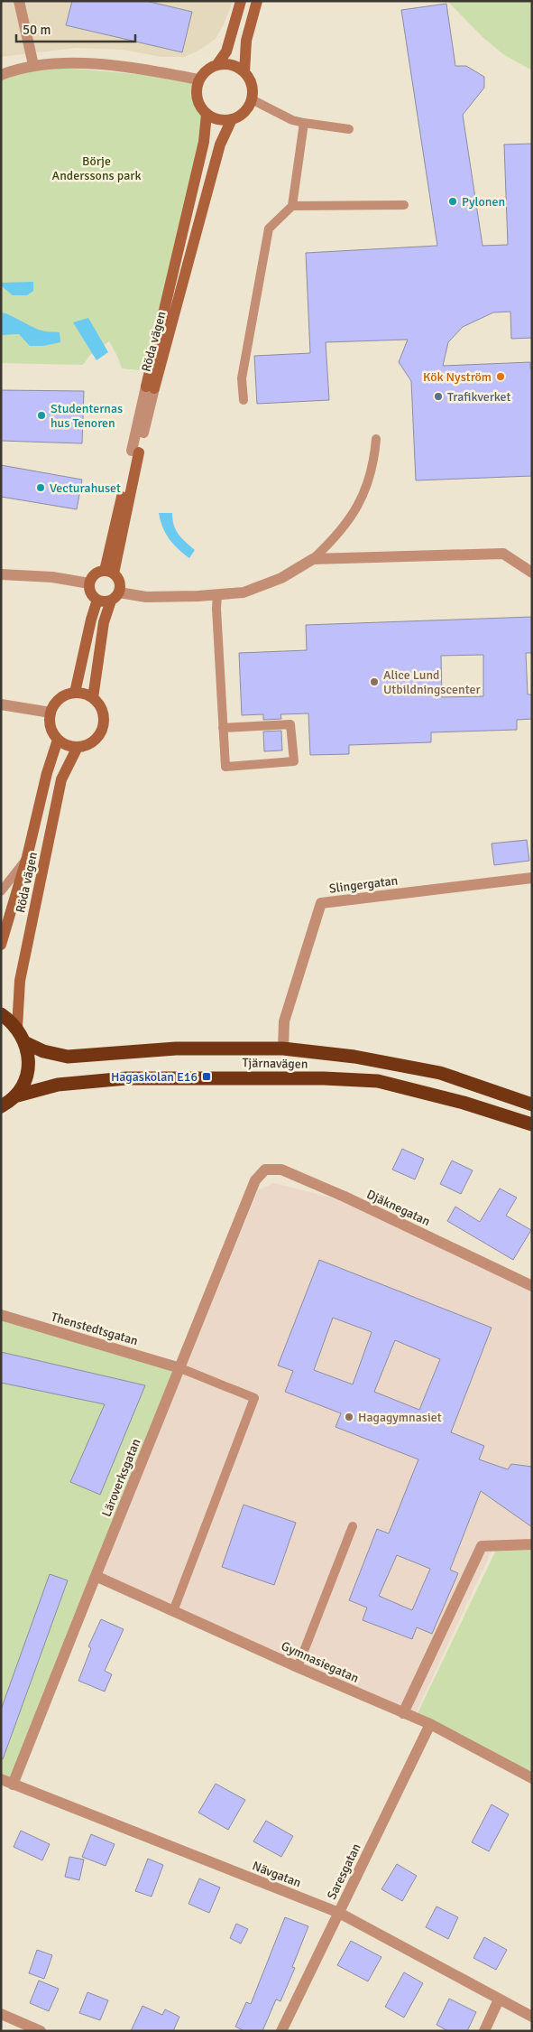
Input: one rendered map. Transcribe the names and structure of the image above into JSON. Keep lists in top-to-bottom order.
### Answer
{
  "streets": {
    "highway": ["Tjärnavägen"],
    "street": [
      "Röda vägen",
      "Slingergatan",
      "Djäknegatan",
      "Thenstedtsgatan",
      "Läroverksgatan",
      "Gymnasiegatan",
      "Saresgatan",
      "Nävgatan"
    ]
  },
  "crossings": [
    ["Slingergatan", "Tjärnavägen"],
    ["Djäknegatan", "Läroverksgatan"],
    ["Thenstedtsgatan", "Läroverksgatan"],
    ["Läroverksgatan", "Gymnasiegatan"],
    ["Läroverksgatan", "Nävgatan"],
    ["Gymnasiegatan", "Saresgatan"],
    ["Saresgatan", "Nävgatan"]
  ],
  "parks": ["Börje Anderssons park"],
  "places": {
    "other": [
      "Pylonen",
      "Kök Nyström",
      "Trafikverket",
      "Studenternas hus Tenoren",
      "Vecturahuset",
      "Alice Lund Utbildningscenter",
      "Hagagymnasiet"
    ],
    "transit": ["Hagaskolan E16"]
  },
  "scale_bar": "50 m"
}
